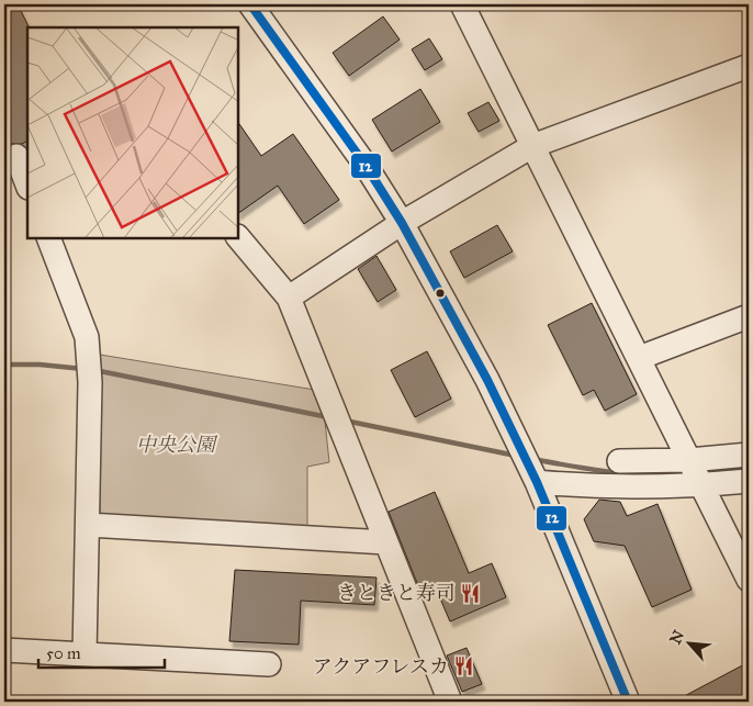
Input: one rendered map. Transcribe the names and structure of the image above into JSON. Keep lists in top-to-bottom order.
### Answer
{
  "parks": ["中央公園"],
  "places": {
    "restaurant": ["きときと寿司", "アクアフレスカ"]
  },
  "lines": ["transit line 12"],
  "scale_bar": "50 m",
  "north": "top left"
}
